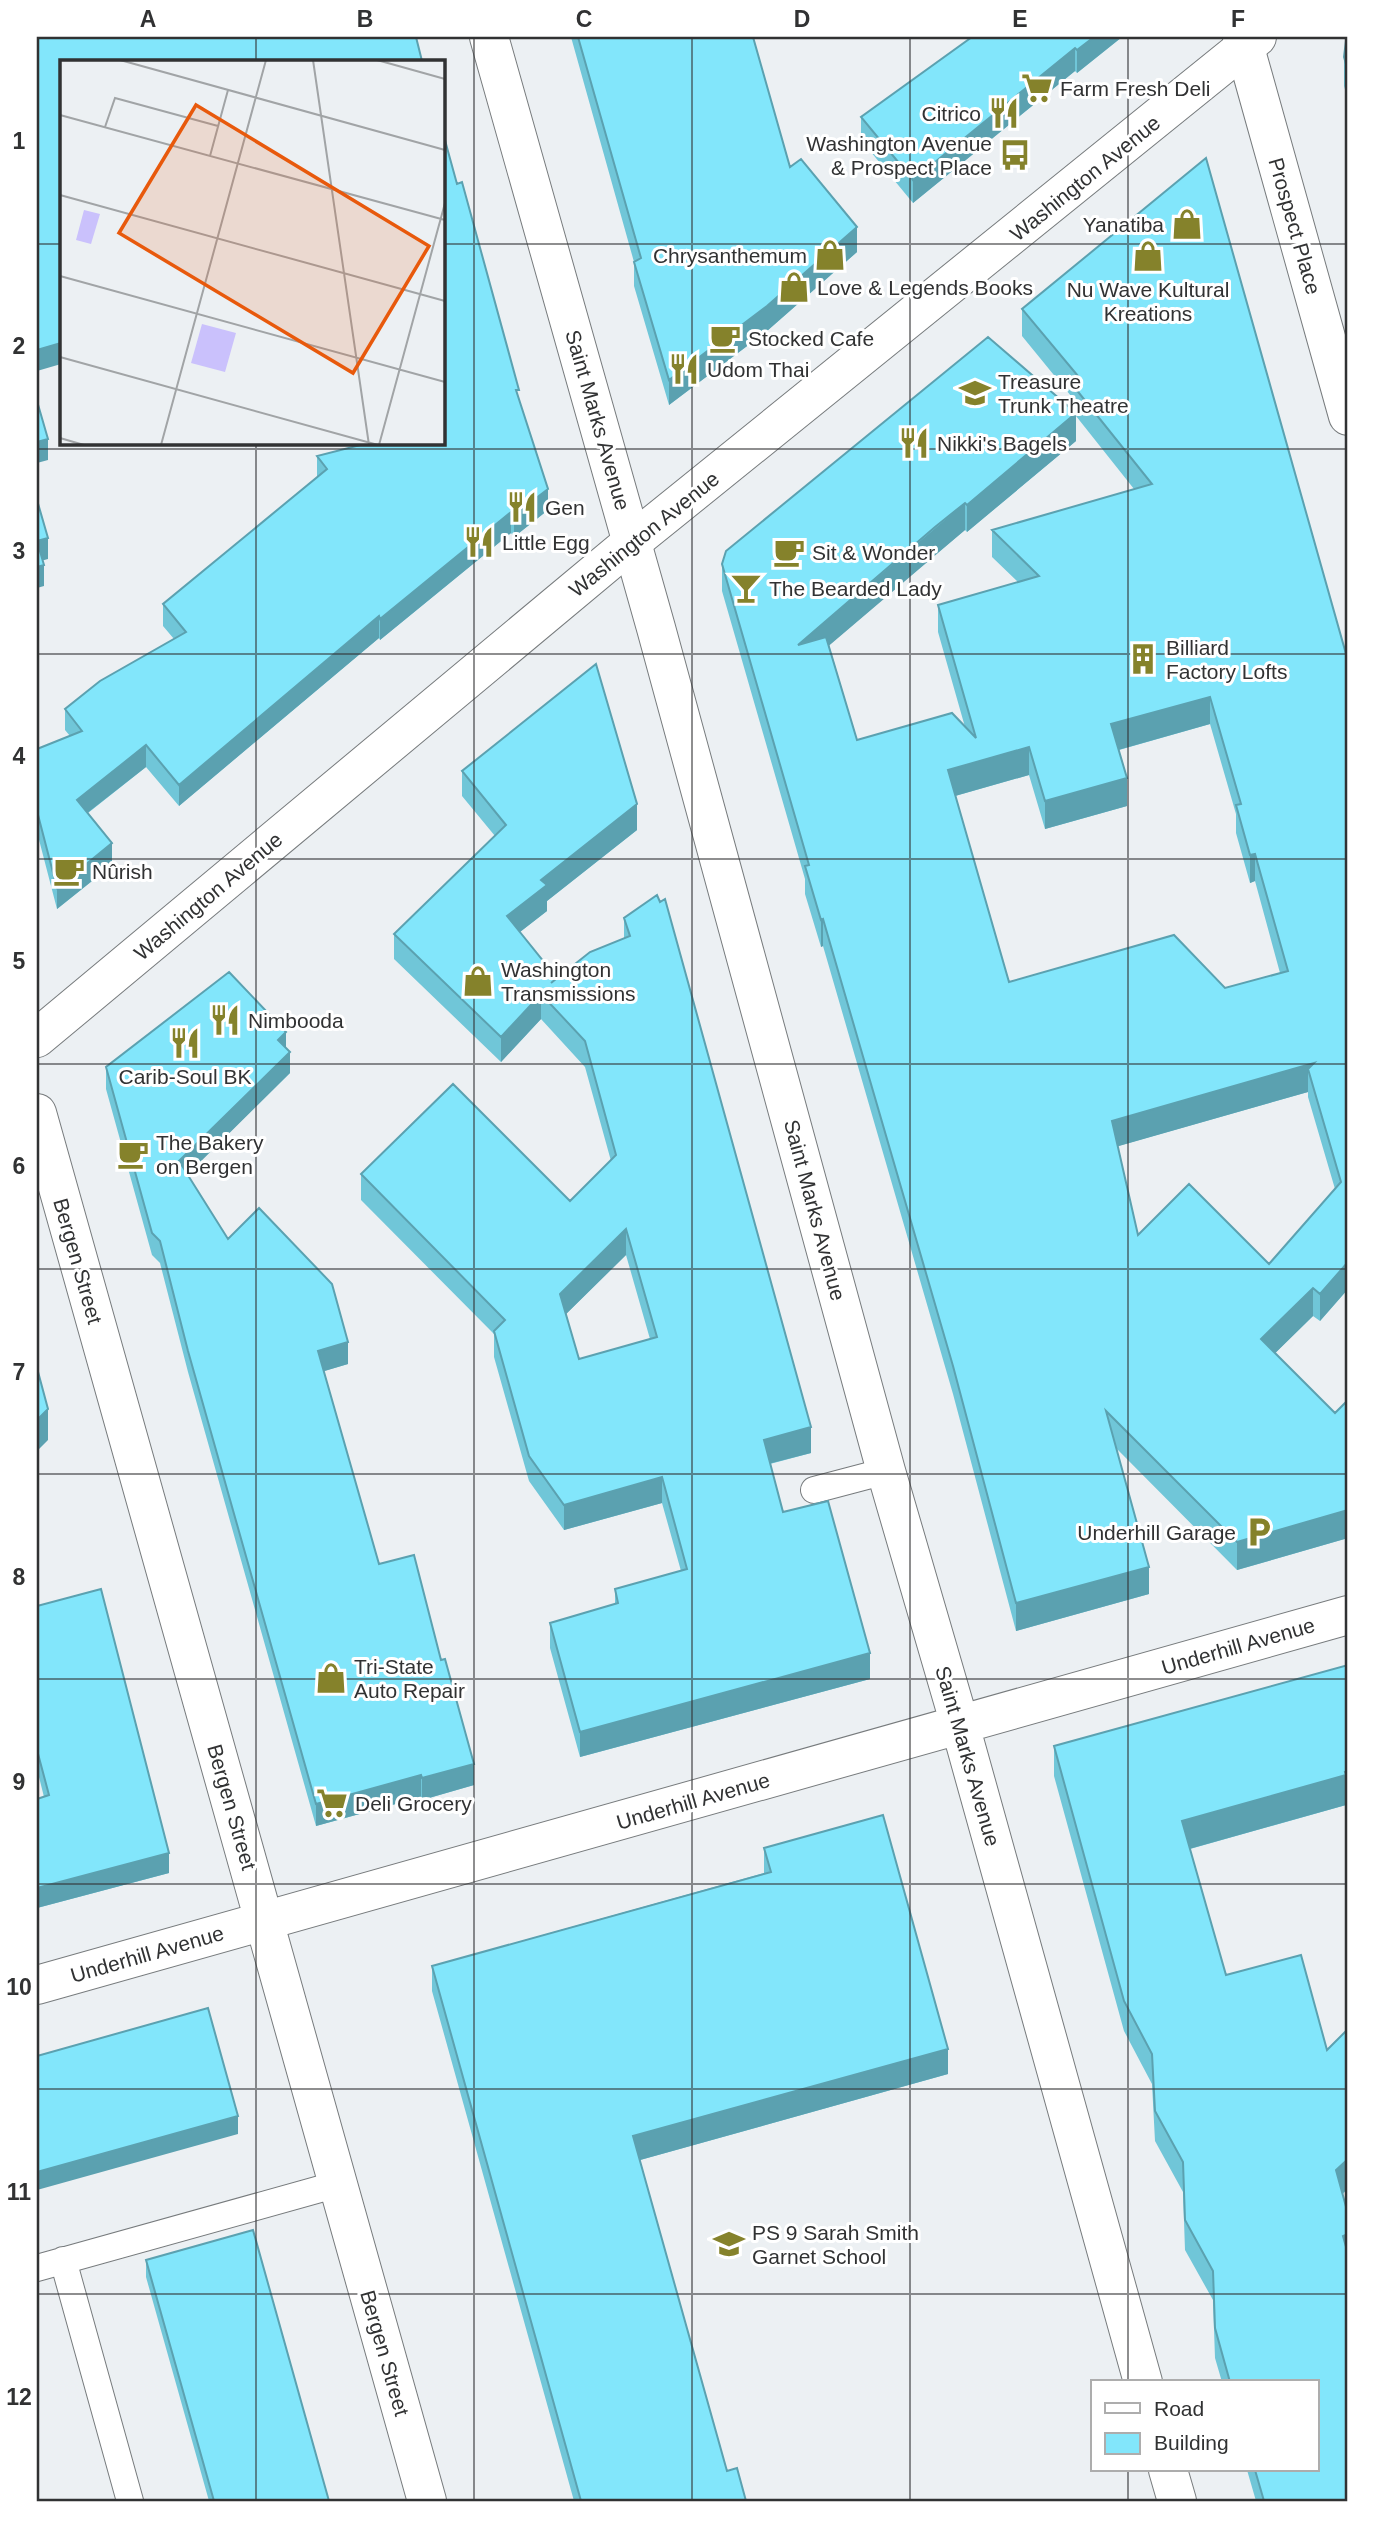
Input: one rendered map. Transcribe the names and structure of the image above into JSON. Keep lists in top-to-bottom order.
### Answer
{
  "streets": {
    "street": [
      "Washington Avenue",
      "Prospect Place",
      "Saint Marks Avenue",
      "Bergen Street",
      "Underhill Avenue"
    ]
  },
  "crossings": [
    ["Washington Avenue", "Prospect Place"],
    ["Washington Avenue", "Saint Marks Avenue"],
    ["Saint Marks Avenue", "Underhill Avenue"],
    ["Bergen Street", "Underhill Avenue"]
  ],
  "places": {
    "supermarket": ["Farm Fresh Deli", "Deli Grocery"],
    "restaurant": [
      "Citrico",
      "Udom Thai",
      "Nikki's Bagels",
      "Gen",
      "Little Egg",
      "Nimbooda",
      "Carib-Soul BK"
    ],
    "bus stop": ["Washington Avenue & Prospect Place"],
    "shop": [
      "Yanatiba",
      "Chrysanthemum",
      "Nu Wave Kultural Kreations",
      "Love & Legends Books",
      "Washington Transmissions",
      "Tri-State Auto Repair"
    ],
    "cafe": [
      "Stocked Cafe",
      "Sit & Wonder",
      "Nûrish",
      "The Bakery on Bergen"
    ],
    "school or university": ["Treasure Trunk Theatre", "PS 9 Sarah Smith Garnet School"],
    "bar": ["The Bearded Lady"],
    "building": ["Billiard Factory Lofts"],
    "parking": ["Underhill Garage"]
  },
  "legend": ["Road", "Building"],
  "grid": {
    "columns": [
      "A",
      "B",
      "C",
      "D",
      "E",
      "F"
    ],
    "rows": [
      "1",
      "2",
      "3",
      "4",
      "5",
      "6",
      "7",
      "8",
      "9",
      "10",
      "11",
      "12"
    ]
  }
}
